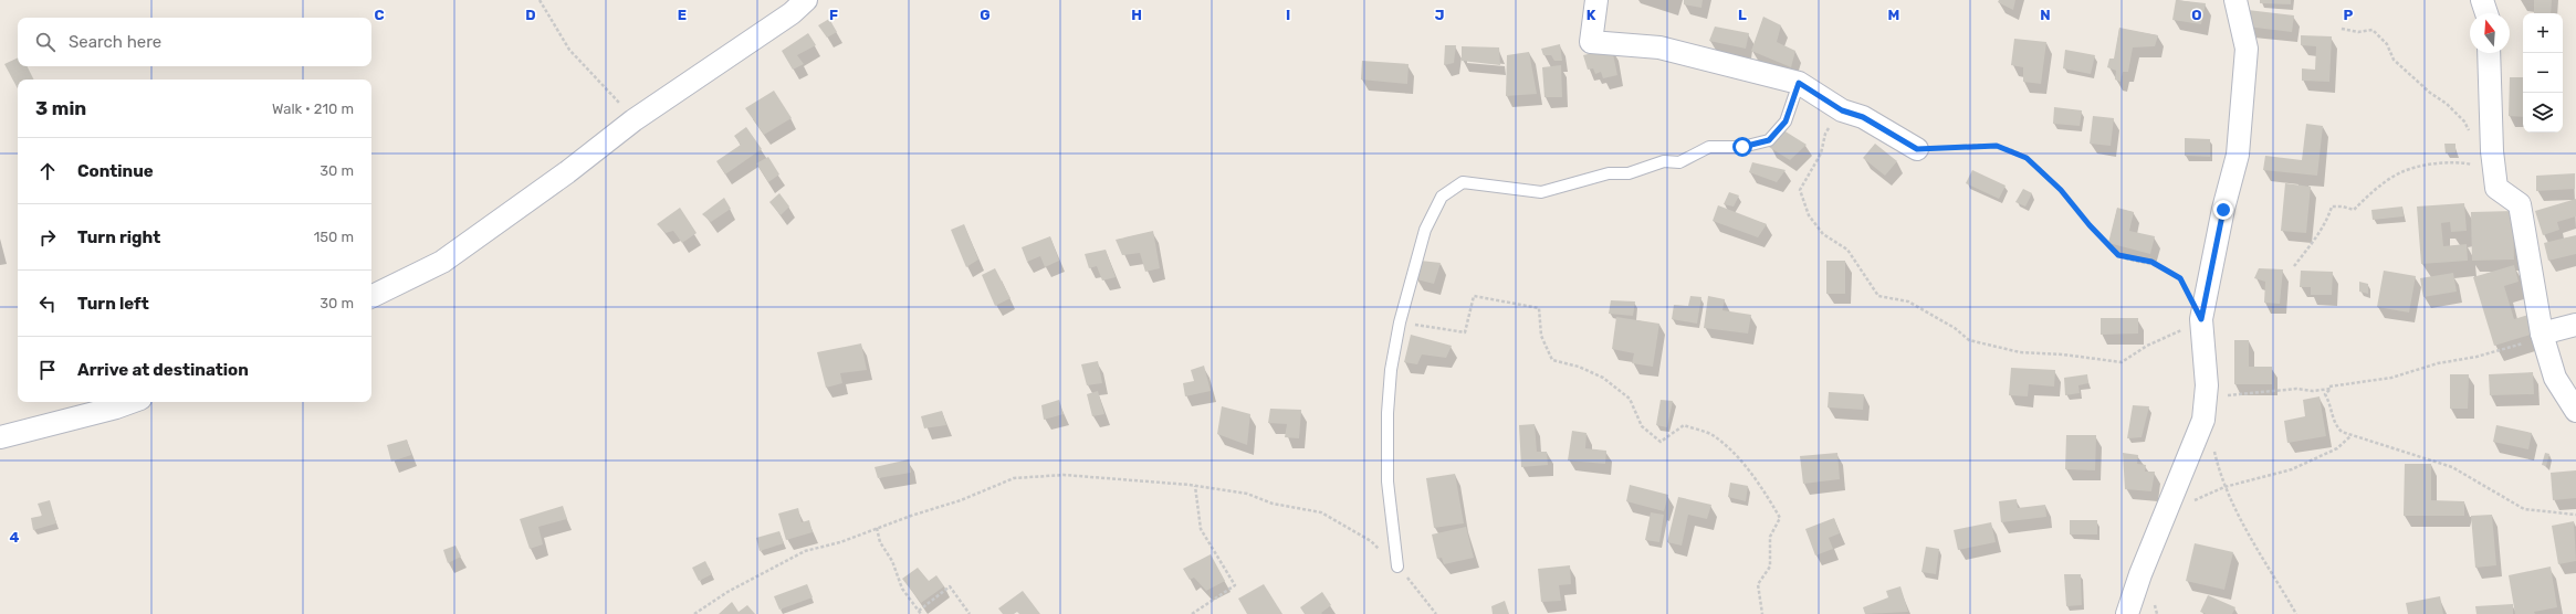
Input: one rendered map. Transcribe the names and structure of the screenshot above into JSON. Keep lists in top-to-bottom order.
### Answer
{
  "north": "top",
  "page": {
    "map_buttons": ["+", "−"],
    "search": "Search here",
    "heading": ["3 min", "Walk · 210 m"],
    "list": [
      ["Continue", "30 m"],
      ["Turn right", "150 m"],
      ["Turn left", "30 m"],
      "Arrive at destination"
    ]
  },
  "grid": {
    "columns": [
      "C",
      "D",
      "E",
      "F",
      "G",
      "H",
      "I",
      "J",
      "K",
      "L",
      "M",
      "N",
      "O",
      "P"
    ],
    "rows": ["4"]
  }
}
